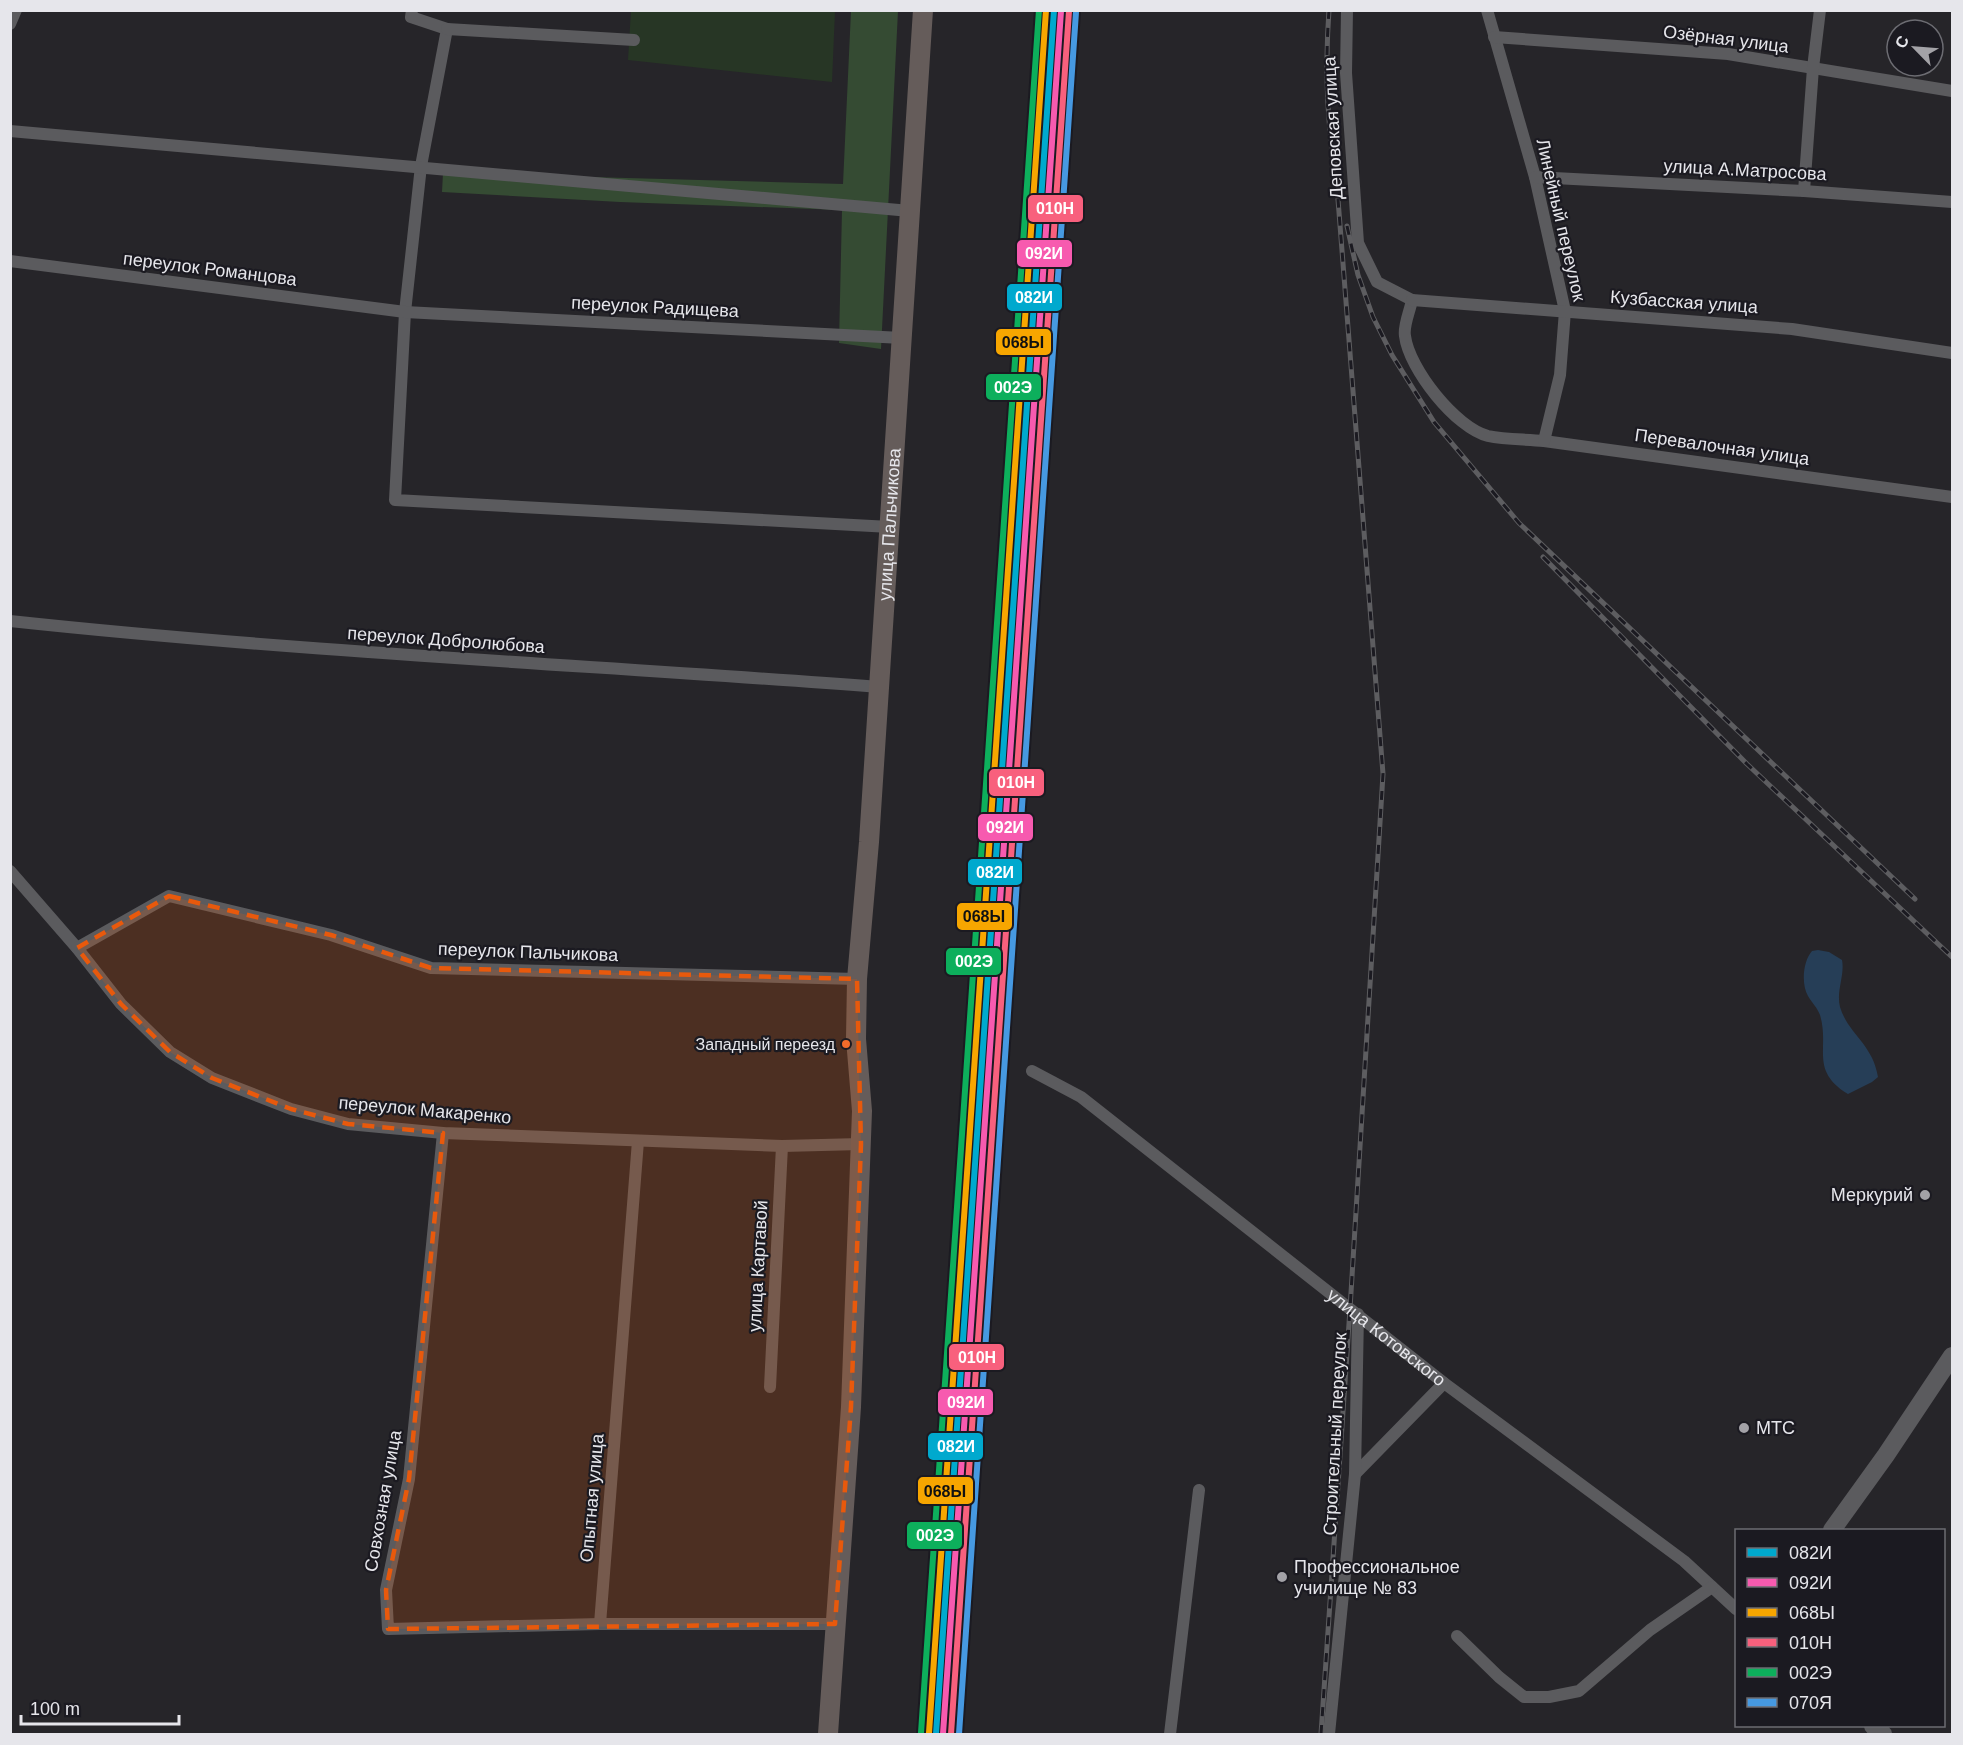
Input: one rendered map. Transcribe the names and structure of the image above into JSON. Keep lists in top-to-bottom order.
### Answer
{
  "streets": {
    "main road": ["улица Пальчикова"],
    "street": [
      "Озёрная улица",
      "Деповская улица",
      "улица А.Матросова",
      "Линейный переулок",
      "переулок Романцова",
      "Кузбасская улица",
      "переулок Радищева",
      "Перевалочная улица",
      "переулок Добролюбова",
      "переулок Пальчикова",
      "переулок Макаренко",
      "улица Картавой",
      "улица Котовского",
      "Строительный переулок",
      "Опытная улица",
      "Совхозная улица"
    ]
  },
  "crossings": [
    ["Озёрная улица", "Линейный переулок"],
    ["Деповская улица", "Кузбасская улица"],
    ["Деповская улица", "Перевалочная улица"],
    ["улица А.Матросова", "Линейный переулок"],
    ["Линейный переулок", "Кузбасская улица"],
    ["Линейный переулок", "Перевалочная улица"],
    ["переулок Романцова", "переулок Радищева"],
    ["Кузбасская улица", "Перевалочная улица"],
    ["переулок Радищева", "улица Пальчикова"],
    ["улица Пальчикова", "переулок Добролюбова"],
    ["улица Пальчикова", "переулок Пальчикова"],
    ["улица Пальчикова", "переулок Макаренко"],
    ["переулок Пальчикова", "переулок Макаренко"],
    ["переулок Макаренко", "улица Картавой"],
    ["переулок Макаренко", "Опытная улица"],
    ["переулок Макаренко", "Совхозная улица"],
    ["улица Котовского", "Строительный переулок"],
    ["Опытная улица", "Совхозная улица"]
  ],
  "places": [
    "Западный переезд",
    "Меркурий",
    "МТС",
    "Профессиональное училище № 83"
  ],
  "lines": [
    "transit line 082И",
    "transit line 068Ы",
    "transit line 002Э",
    "transit line 092И",
    "transit line 010Н",
    "transit line 070Я"
  ],
  "legend": [
    "082И",
    "092И",
    "068Ы",
    "010Н",
    "002Э",
    "070Я"
  ],
  "scale_bar": "100 m",
  "north": "top left"
}
